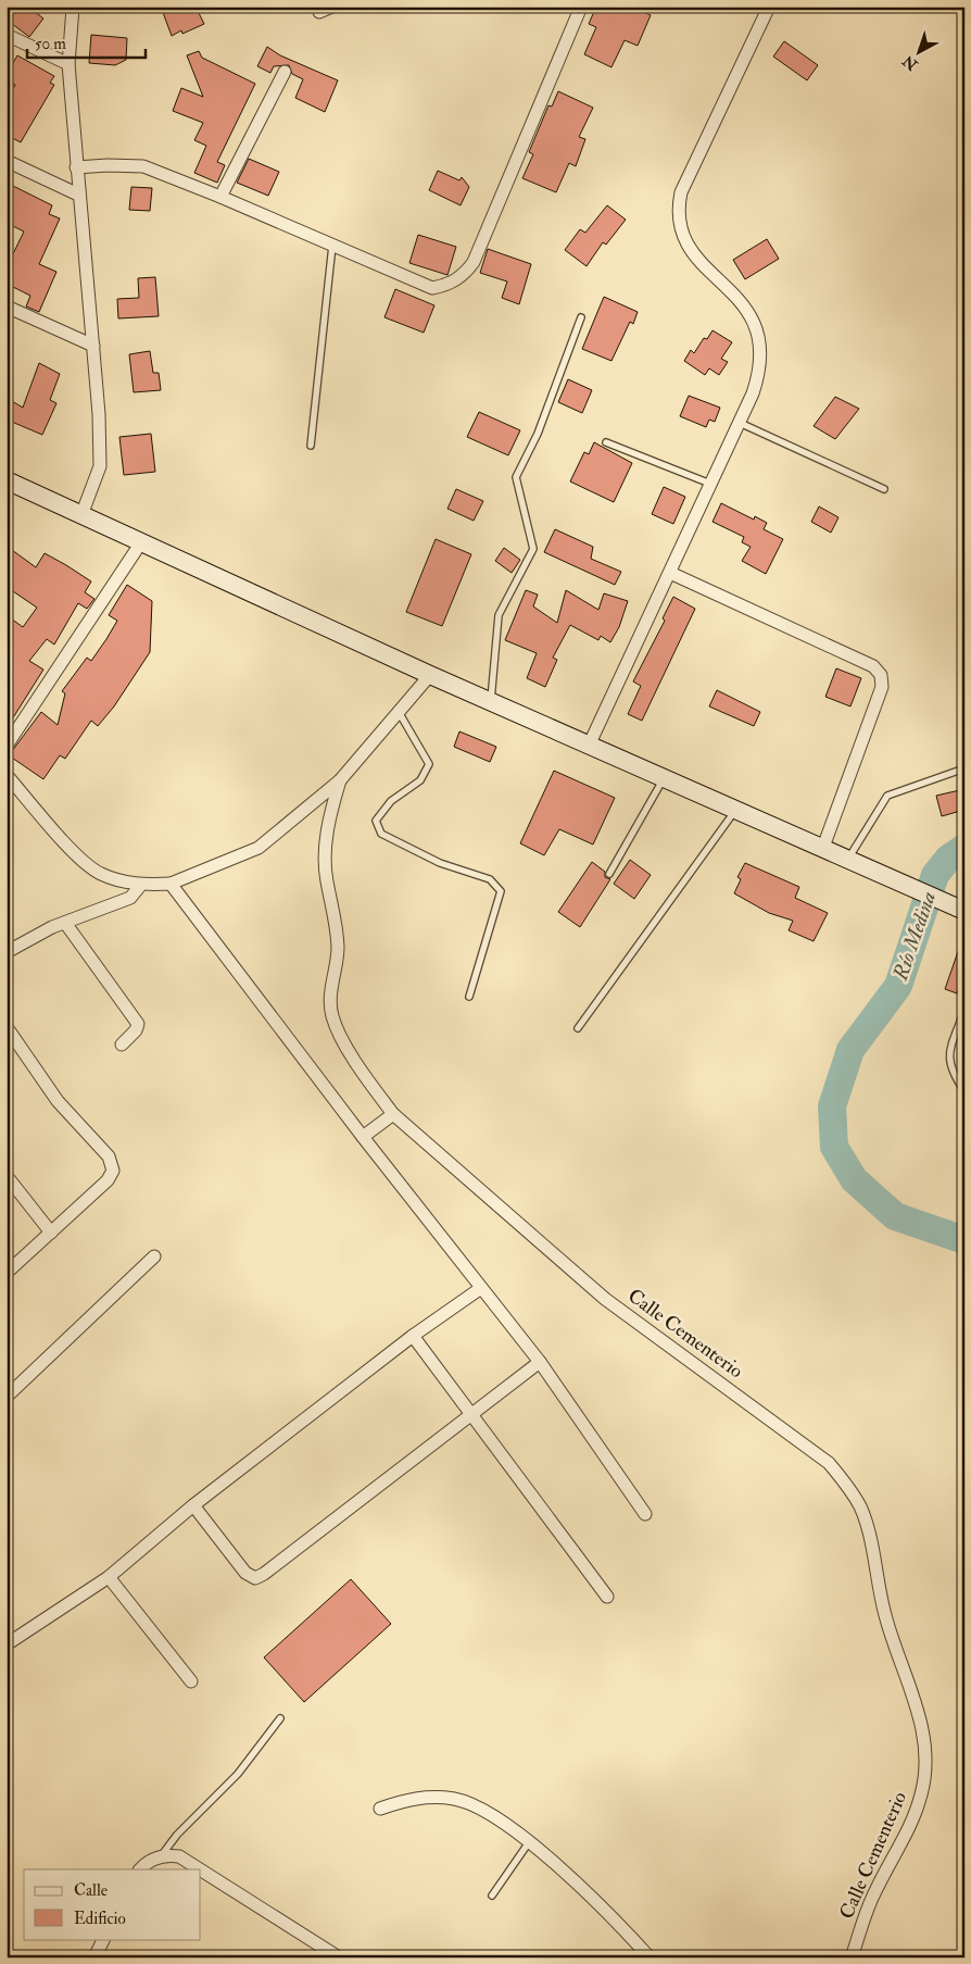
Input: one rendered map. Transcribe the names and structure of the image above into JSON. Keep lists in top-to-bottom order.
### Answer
{
  "streets": {
    "street": ["Calle Cementerio"]
  },
  "water": ["Río Medina"],
  "legend": ["Calle", "Edificio"],
  "scale_bar": "50 m",
  "north": "bottom left"
}
